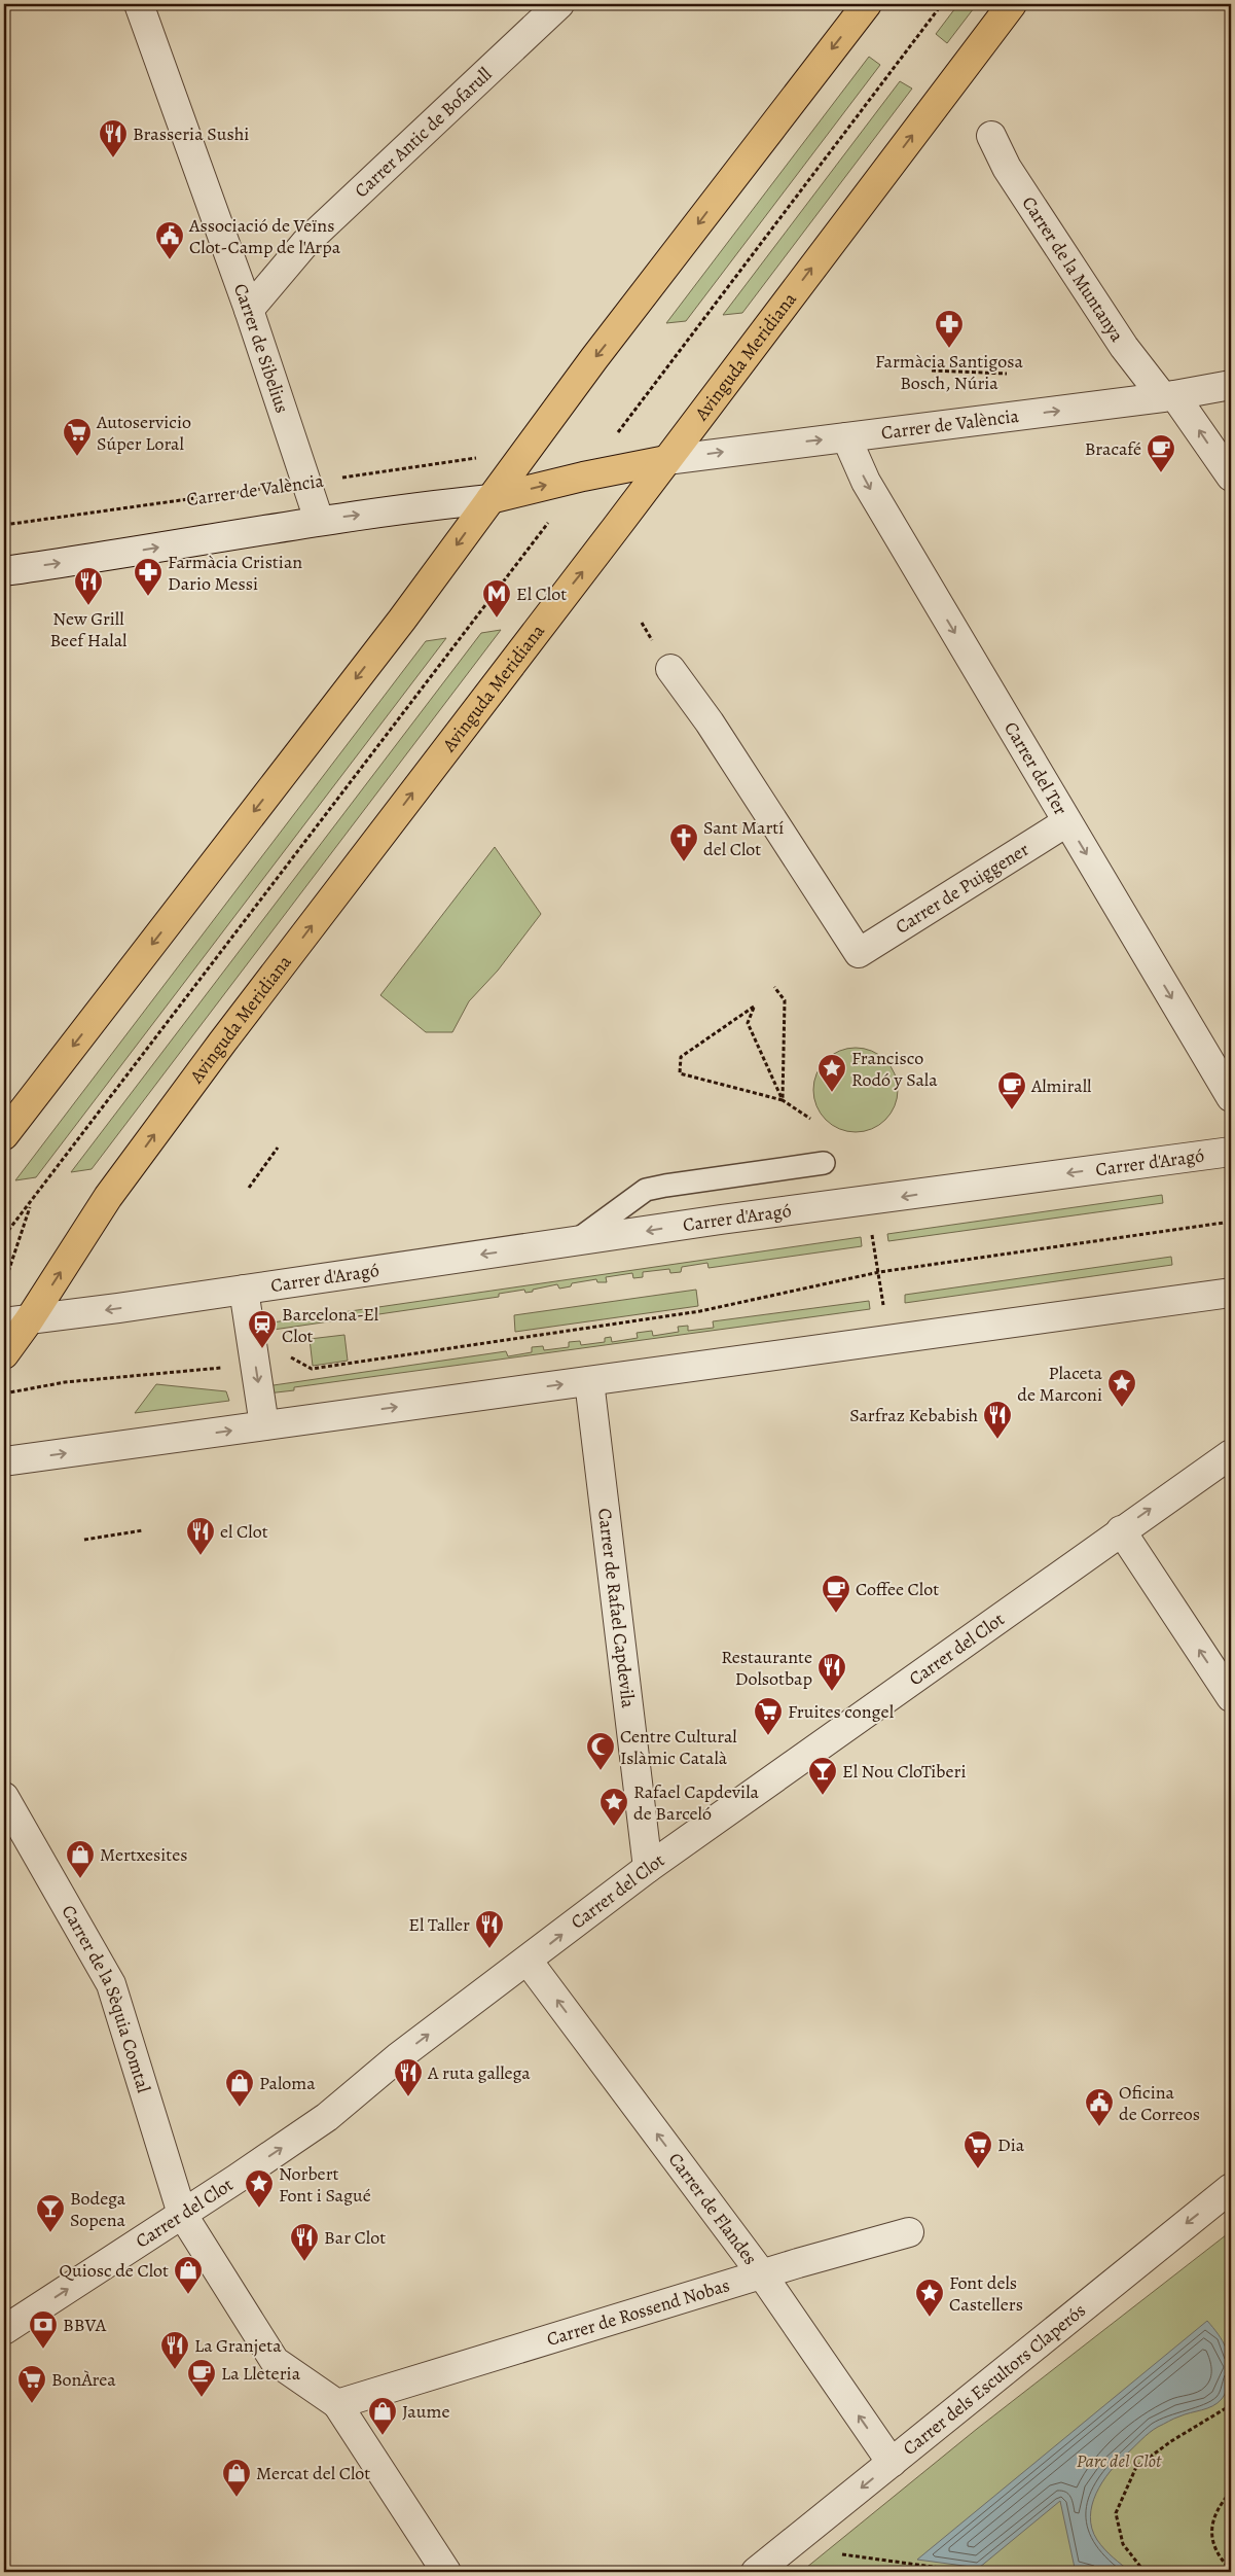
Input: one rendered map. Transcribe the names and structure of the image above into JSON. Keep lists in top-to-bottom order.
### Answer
{
  "streets": {
    "main road": ["Avinguda Meridiana"],
    "street": [
      "Carrer Antic de Bofarull",
      "Carrer de la Muntanya",
      "Carrer de Sibelius",
      "Carrer de València",
      "Carrer del Ter",
      "Carrer de Puiggener",
      "Carrer d'Aragó",
      "Carrer de Rafael Capdevila",
      "Carrer del Clot",
      "Carrer de la Sèquia Comtal",
      "Carrer de Flandes",
      "Carrer de Rossend Nobas",
      "Carrer dels Escultors Claperós"
    ]
  },
  "crossings": [
    ["Carrer Antic de Bofarull", "Carrer de Sibelius"],
    ["Carrer de la Muntanya", "Carrer de València"],
    ["Carrer de Sibelius", "Carrer de València"],
    ["Avinguda Meridiana", "Carrer de València"],
    ["Avinguda Meridiana", "Carrer d'Aragó"],
    ["Carrer de València", "Carrer del Ter"],
    ["Carrer del Ter", "Carrer de Puiggener"],
    ["Carrer de Rafael Capdevila", "Carrer del Clot"],
    ["Carrer del Clot", "Carrer de la Sèquia Comtal"],
    ["Carrer del Clot", "Carrer de Flandes"],
    ["Carrer de la Sèquia Comtal", "Carrer de Rossend Nobas"],
    ["Carrer de Flandes", "Carrer de Rossend Nobas"],
    ["Carrer de Flandes", "Carrer dels Escultors Claperós"]
  ],
  "one_way": [
    "Carrer de València",
    "Carrer del Ter",
    "Carrer del Clot",
    "Carrer de Flandes",
    "Carrer dels Escultors Claperós"
  ],
  "parks": ["Parc del Clot"],
  "places": {
    "restaurant": [
      "Brasseria Sushi",
      "New Grill Beef Halal",
      "Sarfraz Kebabish",
      "el Clot",
      "Restaurante Dolsotbap",
      "El Taller",
      "A ruta gallega",
      "Bar Clot",
      "La Granjeta"
    ],
    "public building": ["Associació de Veïns Clot-Camp de l'Arpa", "Oficina de Correos"],
    "pharmacy": ["Farmàcia Santigosa Bosch, Núria", "Farmàcia Cristian Dario Messi"],
    "supermarket": [
      "Autoservicio Súper Loral",
      "Fruites congel",
      "Dia",
      "BonÀrea"
    ],
    "cafe": [
      "Bracafé",
      "Almirall",
      "Coffee Clot",
      "La Lleteria"
    ],
    "metro station": ["El Clot"],
    "church": ["Sant Martí del Clot"],
    "place": [
      "Francisco Rodó y Sala",
      "Placeta de Marconi",
      "Rafael Capdevila de Barceló",
      "Norbert Font i Sagué",
      "Font dels Castellers"
    ],
    "station": ["Barcelona-El Clot"],
    "mosque": ["Centre Cultural Islàmic Català"],
    "bar": ["El Nou CloTiberi", "Bodega Sopena"],
    "shop": [
      "Mertxesites",
      "Paloma",
      "Quiosc de Clot",
      "Jaume",
      "Mercat del Clot"
    ],
    "bank": ["BBVA"]
  }
}
